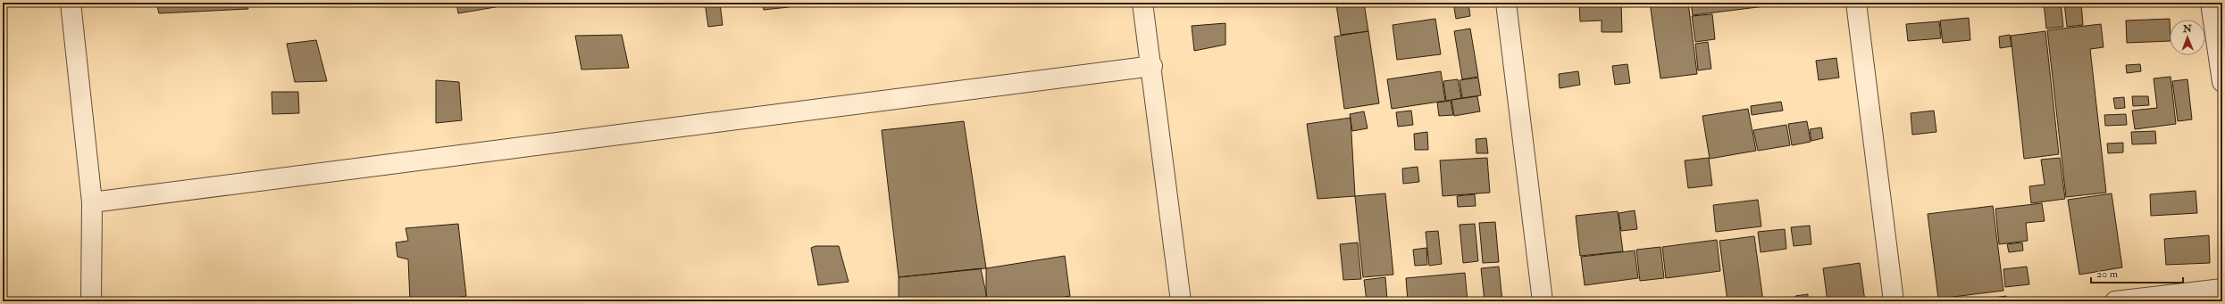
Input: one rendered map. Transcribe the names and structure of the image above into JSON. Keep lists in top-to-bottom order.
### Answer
{
  "scale_bar": "20 m",
  "north": "top"
}
